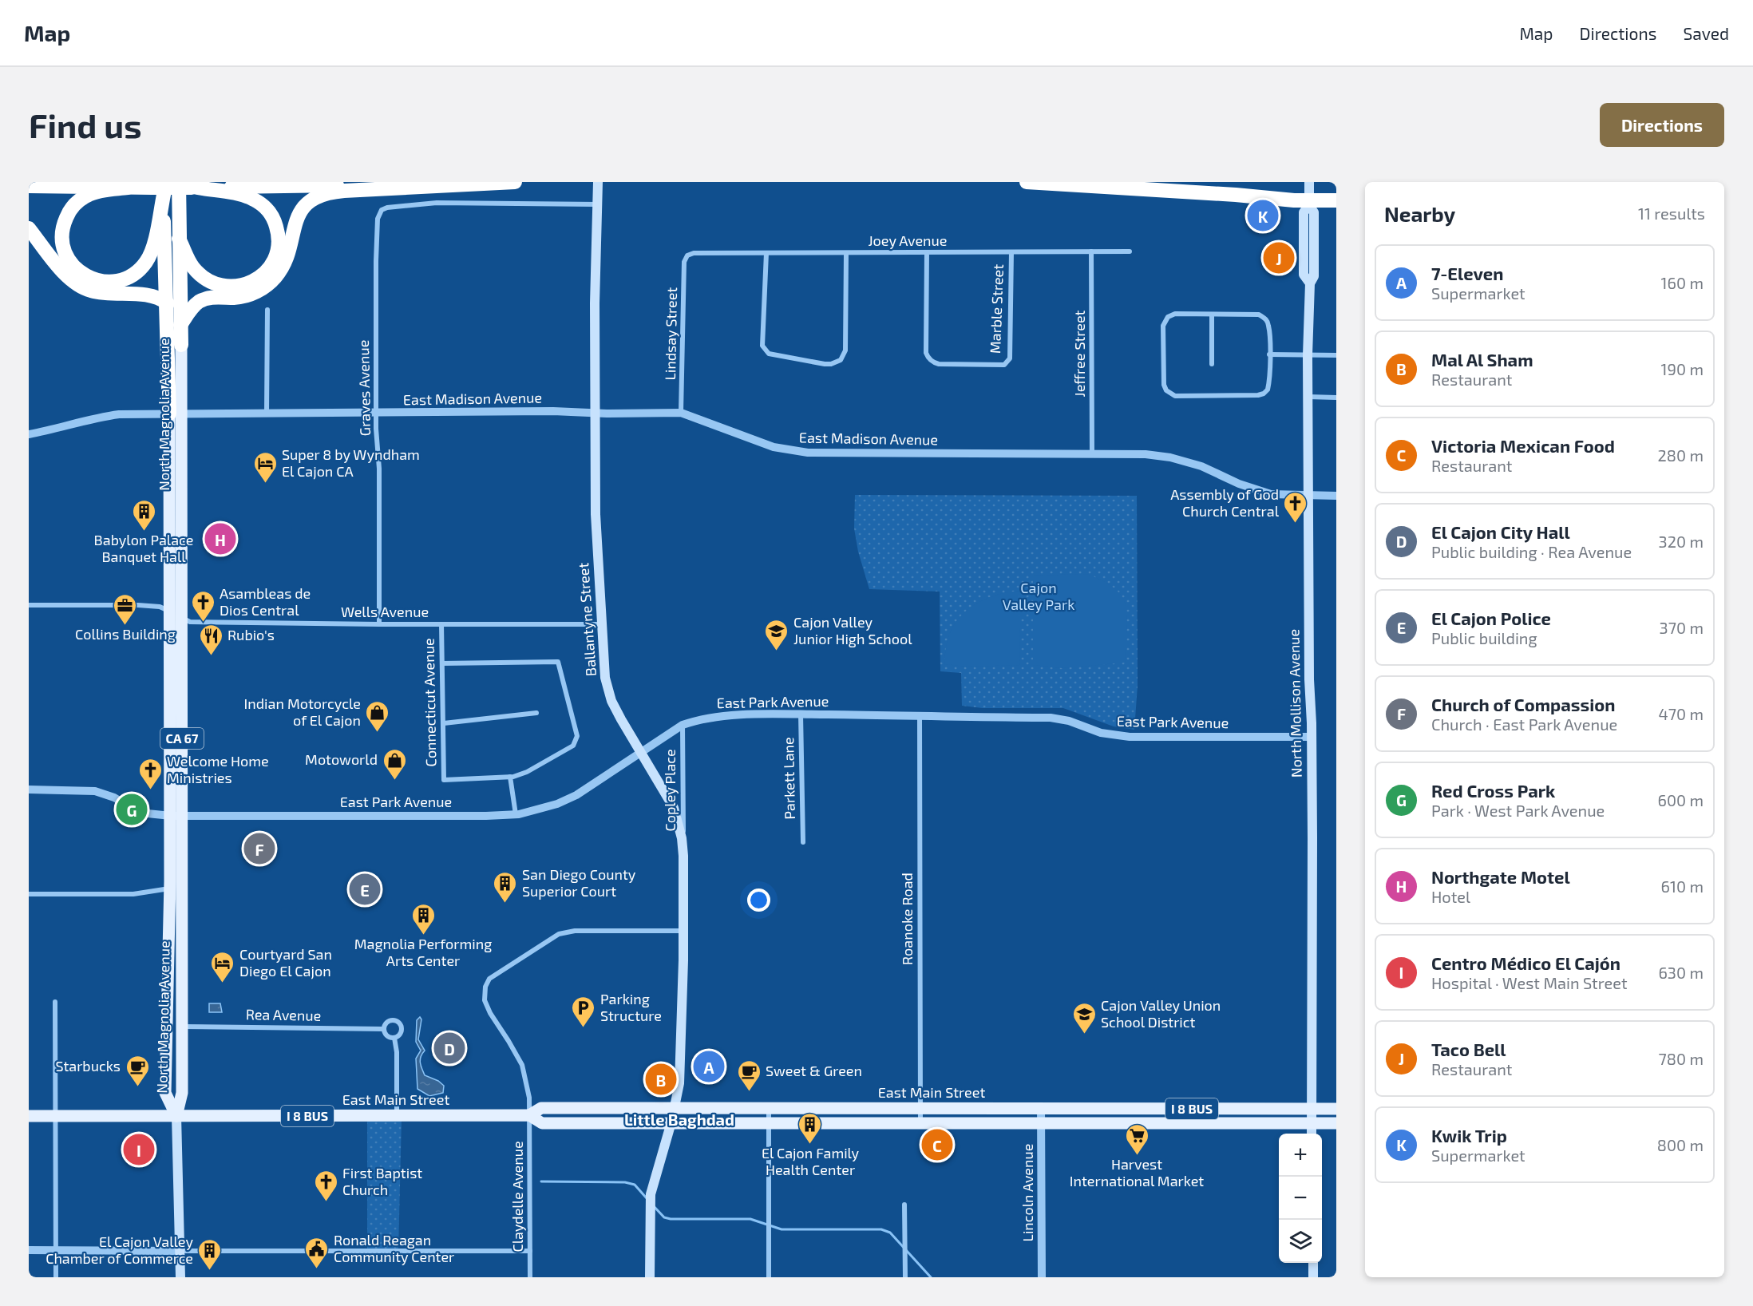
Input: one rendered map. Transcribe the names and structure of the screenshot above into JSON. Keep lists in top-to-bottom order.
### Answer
{
  "streets": {
    "highway": ["North Magnolia Avenue"],
    "main road": [
      "Ballantyne Street",
      "North Mollison Avenue",
      "CA 67",
      "East Main Street",
      "I 8 BUS"
    ],
    "street": [
      "Joey Avenue",
      "Marble Street",
      "Lindsay Street",
      "Jeffree Street",
      "Graves Avenue",
      "East Madison Avenue",
      "Wells Avenue",
      "Connecticut Avenue",
      "East Park Avenue",
      "Parkett Lane",
      "Copley Place",
      "Roanoke Road",
      "Rea Avenue",
      "Lincoln Avenue",
      "Claydelle Avenue"
    ]
  },
  "crossings": [
    ["Joey Avenue", "Marble Street"],
    ["Joey Avenue", "Lindsay Street"],
    ["Joey Avenue", "Jeffree Street"],
    ["Lindsay Street", "East Madison Avenue"],
    ["Jeffree Street", "East Madison Avenue"],
    ["Graves Avenue", "East Madison Avenue"],
    ["Graves Avenue", "Wells Avenue"],
    ["Graves Avenue", "Ballantyne Street"],
    ["East Madison Avenue", "North Magnolia Avenue"],
    ["East Madison Avenue", "Ballantyne Street"],
    ["East Madison Avenue", "North Mollison Avenue"],
    ["North Magnolia Avenue", "Wells Avenue"],
    ["North Magnolia Avenue", "East Park Avenue"],
    ["North Magnolia Avenue", "Rea Avenue"],
    ["North Magnolia Avenue", "East Main Street"],
    ["North Magnolia Avenue", "I 8 BUS"],
    ["Wells Avenue", "Ballantyne Street"],
    ["Wells Avenue", "Connecticut Avenue"],
    ["Ballantyne Street", "East Park Avenue"],
    ["Ballantyne Street", "Copley Place"],
    ["Ballantyne Street", "East Main Street"],
    ["Ballantyne Street", "Claydelle Avenue"],
    ["East Park Avenue", "North Mollison Avenue"],
    ["East Park Avenue", "Parkett Lane"],
    ["East Park Avenue", "Copley Place"],
    ["East Park Avenue", "Roanoke Road"],
    ["North Mollison Avenue", "East Main Street"],
    ["Roanoke Road", "East Main Street"],
    ["East Main Street", "I 8 BUS"],
    ["East Main Street", "Lincoln Avenue"],
    ["East Main Street", "Claydelle Avenue"]
  ],
  "districts": ["Little Baghdad"],
  "parks": ["Cajon Valley Park"],
  "places": {
    "hotel": ["Super 8 by Wyndham El Cajon CA", "Courtyard San Diego El Cajon"],
    "church": [
      "Assembly of God Church Central",
      "Asambleas de Dios Central",
      "Welcome Home Ministries",
      "First Baptist Church"
    ],
    "building": [
      "Babylon Palace Banquet Hall",
      "San Diego County Superior Court",
      "Magnolia Performing Arts Center",
      "El Cajon Family Health Center",
      "El Cajon Valley Chamber of Commerce"
    ],
    "office": ["Collins Building"],
    "school or university": ["Cajon Valley Junior High School", "Cajon Valley Union School District"],
    "restaurant": ["Rubio's"],
    "shop": ["Indian Motorcycle of El Cajon", "Motoworld"],
    "parking": ["Parking Structure"],
    "cafe": ["Starbucks", "Sweet & Green"],
    "supermarket": ["Harvest International Market"],
    "public building": ["Ronald Reagan Community Center"]
  },
  "page": {
    "header": "Map",
    "nav": ["Map", "Directions", "Saved"],
    "buttons": "Directions",
    "title": "Find us",
    "heading": ["Nearby", "11 results"],
    "pins": [
      "K",
      "J",
      "H",
      "G",
      "F",
      "E",
      "D",
      "A",
      "B",
      "C",
      "I"
    ],
    "list": [
      {
        "mark": "A",
        "name": "7-Eleven",
        "note": "Supermarket",
        "value": "160 m"
      },
      {
        "mark": "B",
        "name": "Mal Al Sham",
        "note": "Restaurant",
        "value": "190 m"
      },
      {
        "mark": "C",
        "name": "Victoria Mexican Food",
        "note": "Restaurant",
        "value": "280 m"
      },
      {
        "mark": "D",
        "name": "El Cajon City Hall",
        "note": "Public building · Rea Avenue",
        "value": "320 m"
      },
      {
        "mark": "E",
        "name": "El Cajon Police",
        "note": "Public building",
        "value": "370 m"
      },
      {
        "mark": "F",
        "name": "Church of Compassion",
        "note": "Church · East Park Avenue",
        "value": "470 m"
      },
      {
        "mark": "G",
        "name": "Red Cross Park",
        "note": "Park · West Park Avenue",
        "value": "600 m"
      },
      {
        "mark": "H",
        "name": "Northgate Motel",
        "note": "Hotel",
        "value": "610 m"
      },
      {
        "mark": "I",
        "name": "Centro Médico El Cajón",
        "note": "Hospital · West Main Street",
        "value": "630 m"
      },
      {
        "mark": "J",
        "name": "Taco Bell",
        "note": "Restaurant",
        "value": "780 m"
      },
      {
        "mark": "K",
        "name": "Kwik Trip",
        "note": "Supermarket",
        "value": "800 m"
      }
    ],
    "map_buttons": ["+", "−"]
  }
}
